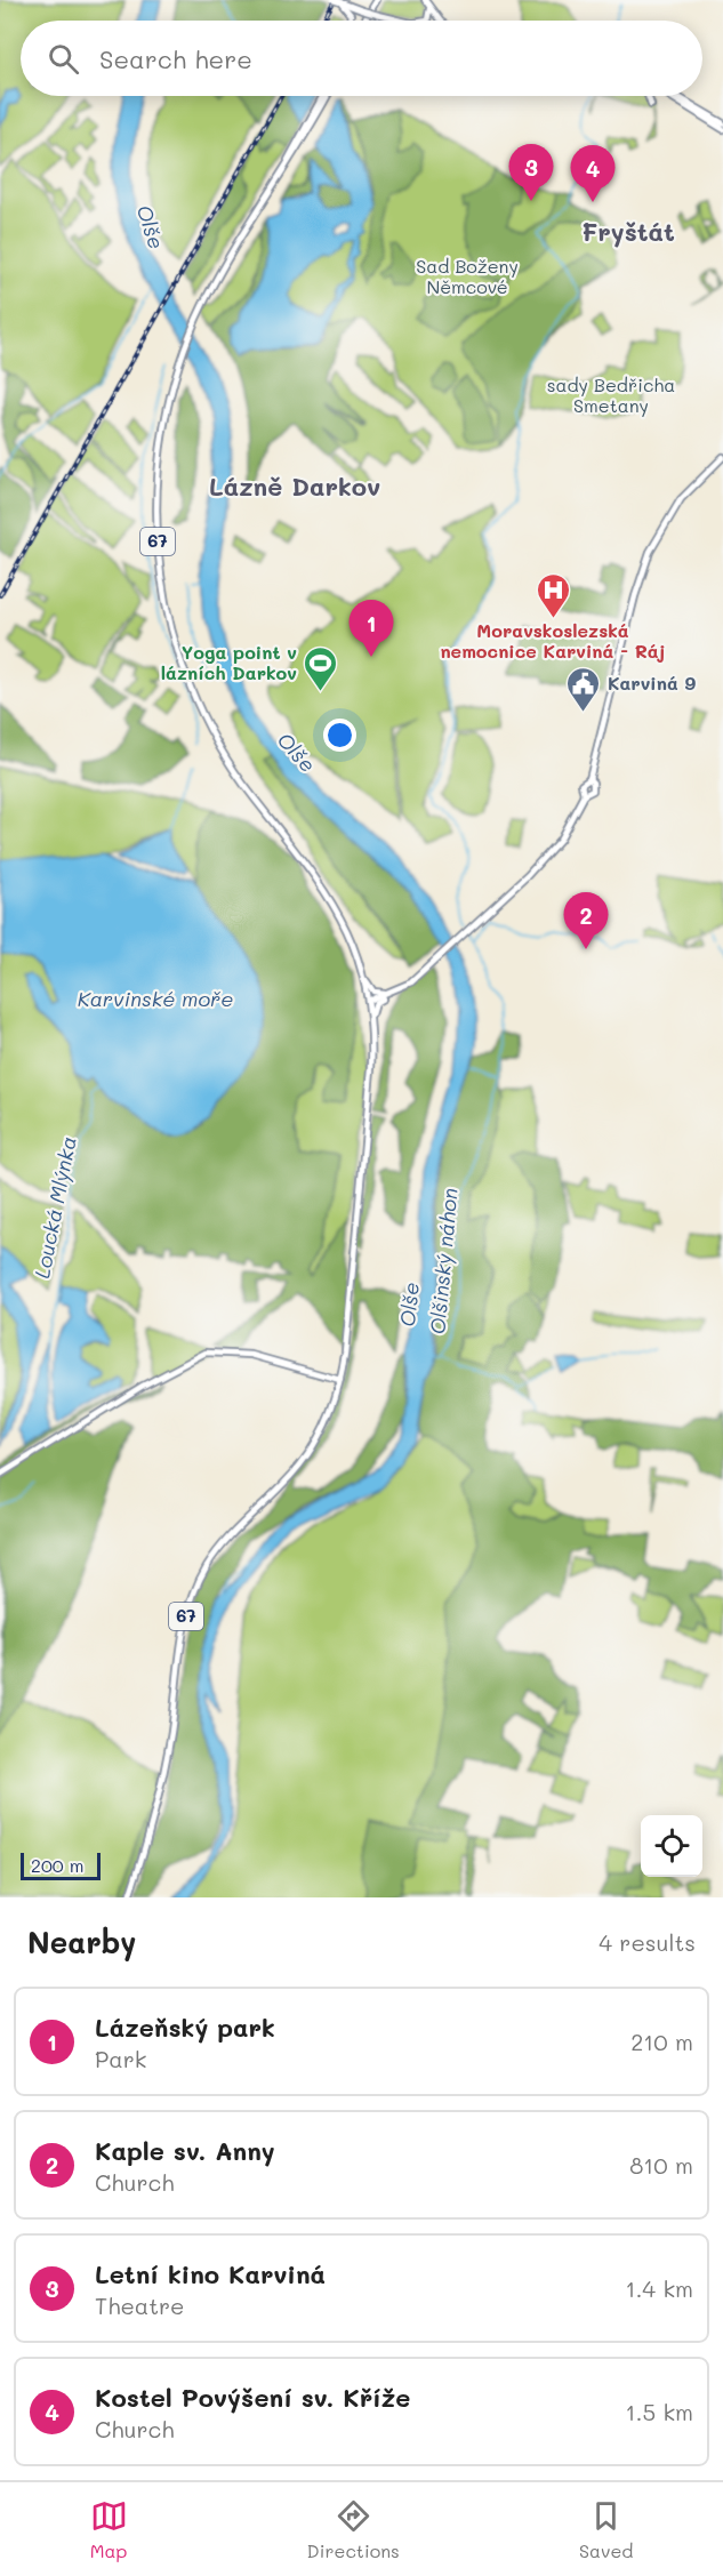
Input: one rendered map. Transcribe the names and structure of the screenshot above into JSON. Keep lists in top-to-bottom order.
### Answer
{
  "streets": {
    "main road": ["67"]
  },
  "districts": ["Fryštát", "Lázně Darkov"],
  "water": [
    "Olše",
    "Karvinské moře",
    "Loucká Mlýnka",
    "Olšinský náhon"
  ],
  "parks": ["Sad Boženy Němcové", "sady Bedřicha Smetany"],
  "places": {
    "hospital": ["Moravskoslezská nemocnice Karviná - Ráj"],
    "sports": ["Yoga point v lázních Darkov"],
    "public building": ["Karviná 9"]
  },
  "scale_bar": "200 m",
  "page": {
    "search": "Search here",
    "pins": [
      "3",
      "4",
      "1",
      "2"
    ],
    "scale": "200 m",
    "heading": ["Nearby", "4 results"],
    "list": [
      {
        "mark": "1",
        "name": "Lázeňský park",
        "note": "Park",
        "value": "210 m"
      },
      {
        "mark": "2",
        "name": "Kaple sv. Anny",
        "note": "Church",
        "value": "810 m"
      },
      {
        "mark": "3",
        "name": "Letní kino Karviná",
        "note": "Theatre",
        "value": "1.4 km"
      },
      {
        "mark": "4",
        "name": "Kostel Povýšení sv. Kříže",
        "note": "Church",
        "value": "1.5 km"
      }
    ],
    "nav": ["Map", "Directions", "Saved"]
  }
}
